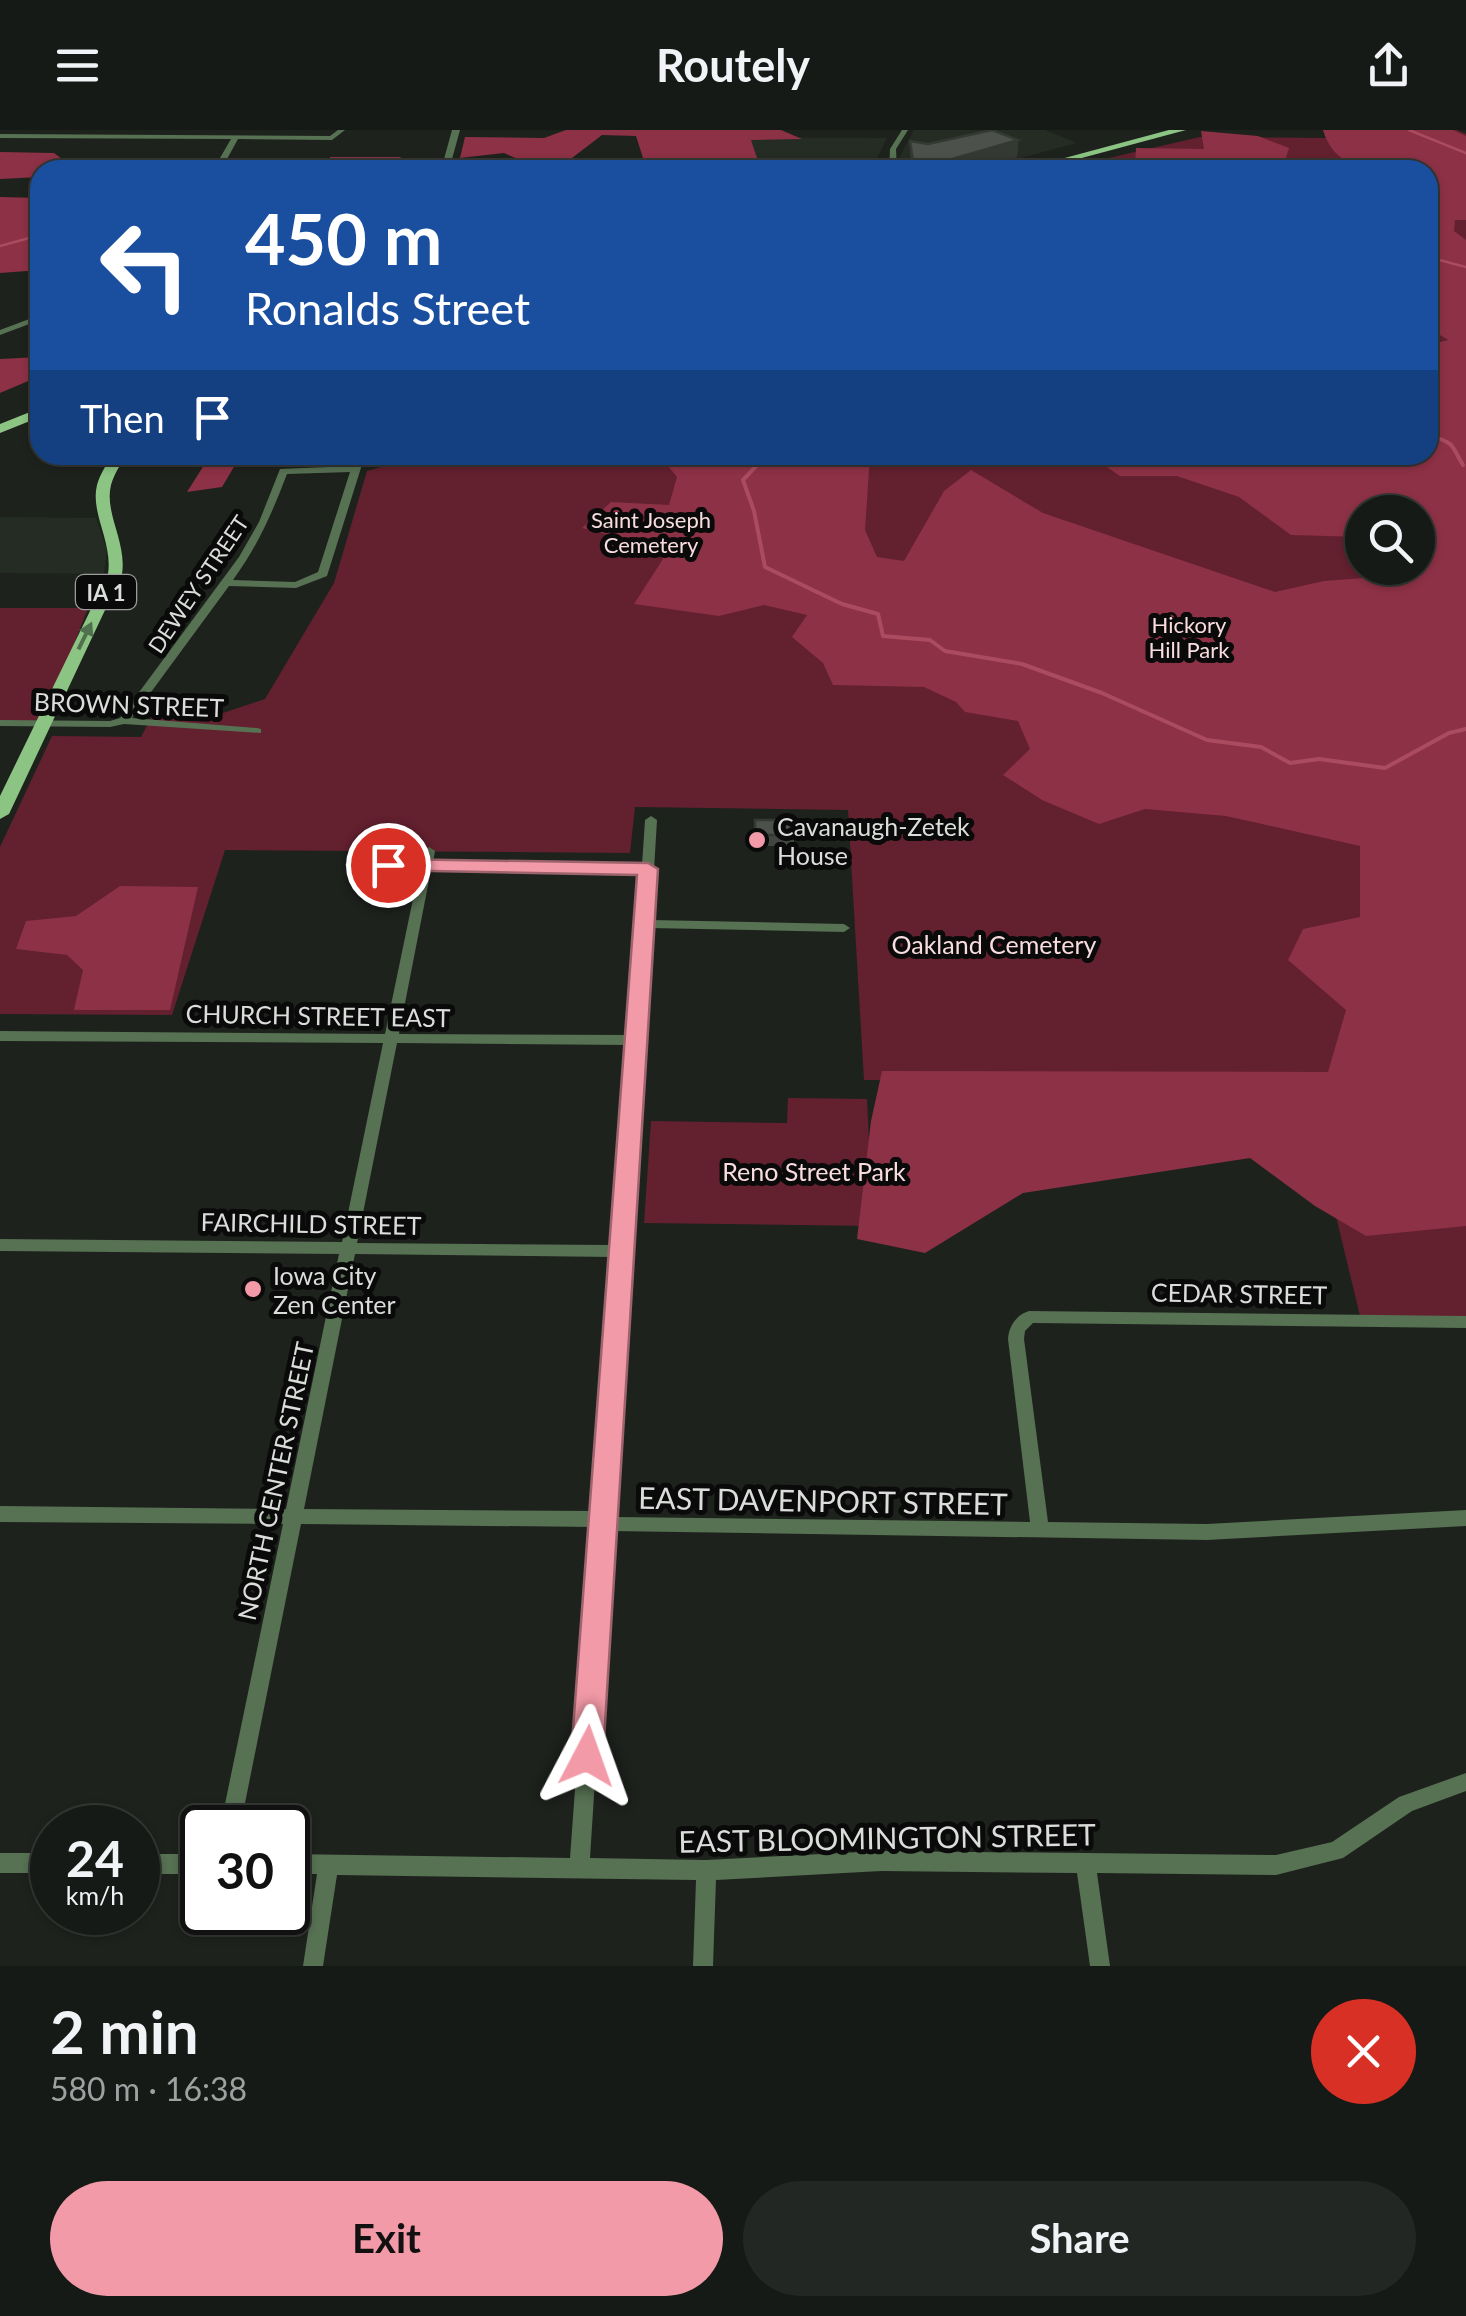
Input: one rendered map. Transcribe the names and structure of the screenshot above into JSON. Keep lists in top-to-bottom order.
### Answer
{
  "streets": {
    "main road": ["IA 1"],
    "street": [
      "DEWEY STREET",
      "BROWN STREET",
      "CHURCH STREET EAST",
      "FAIRCHILD STREET",
      "CEDAR STREET",
      "NORTH CENTER STREET",
      "EAST DAVENPORT STREET",
      "EAST BLOOMINGTON STREET"
    ]
  },
  "crossings": [
    ["DEWEY STREET", "BROWN STREET"],
    ["IA 1", "BROWN STREET"],
    ["CHURCH STREET EAST", "NORTH CENTER STREET"],
    ["FAIRCHILD STREET", "NORTH CENTER STREET"],
    ["CEDAR STREET", "EAST DAVENPORT STREET"],
    ["NORTH CENTER STREET", "EAST DAVENPORT STREET"]
  ],
  "parks": [
    "Saint Joseph Cemetery",
    "Hickory Hill Park",
    "Oakland Cemetery",
    "Reno Street Park"
  ],
  "places": ["Cavanaugh-Zetek House", "Iowa City Zen Center"],
  "page": {
    "header": "Routely",
    "turn": ["450 m", "Ronalds Street"],
    "then": "Then",
    "speed": "24 km/h",
    "limit": "30",
    "heading": ["2 min", "580 m · 16:38"],
    "buttons": ["Exit", "Share"]
  }
}
